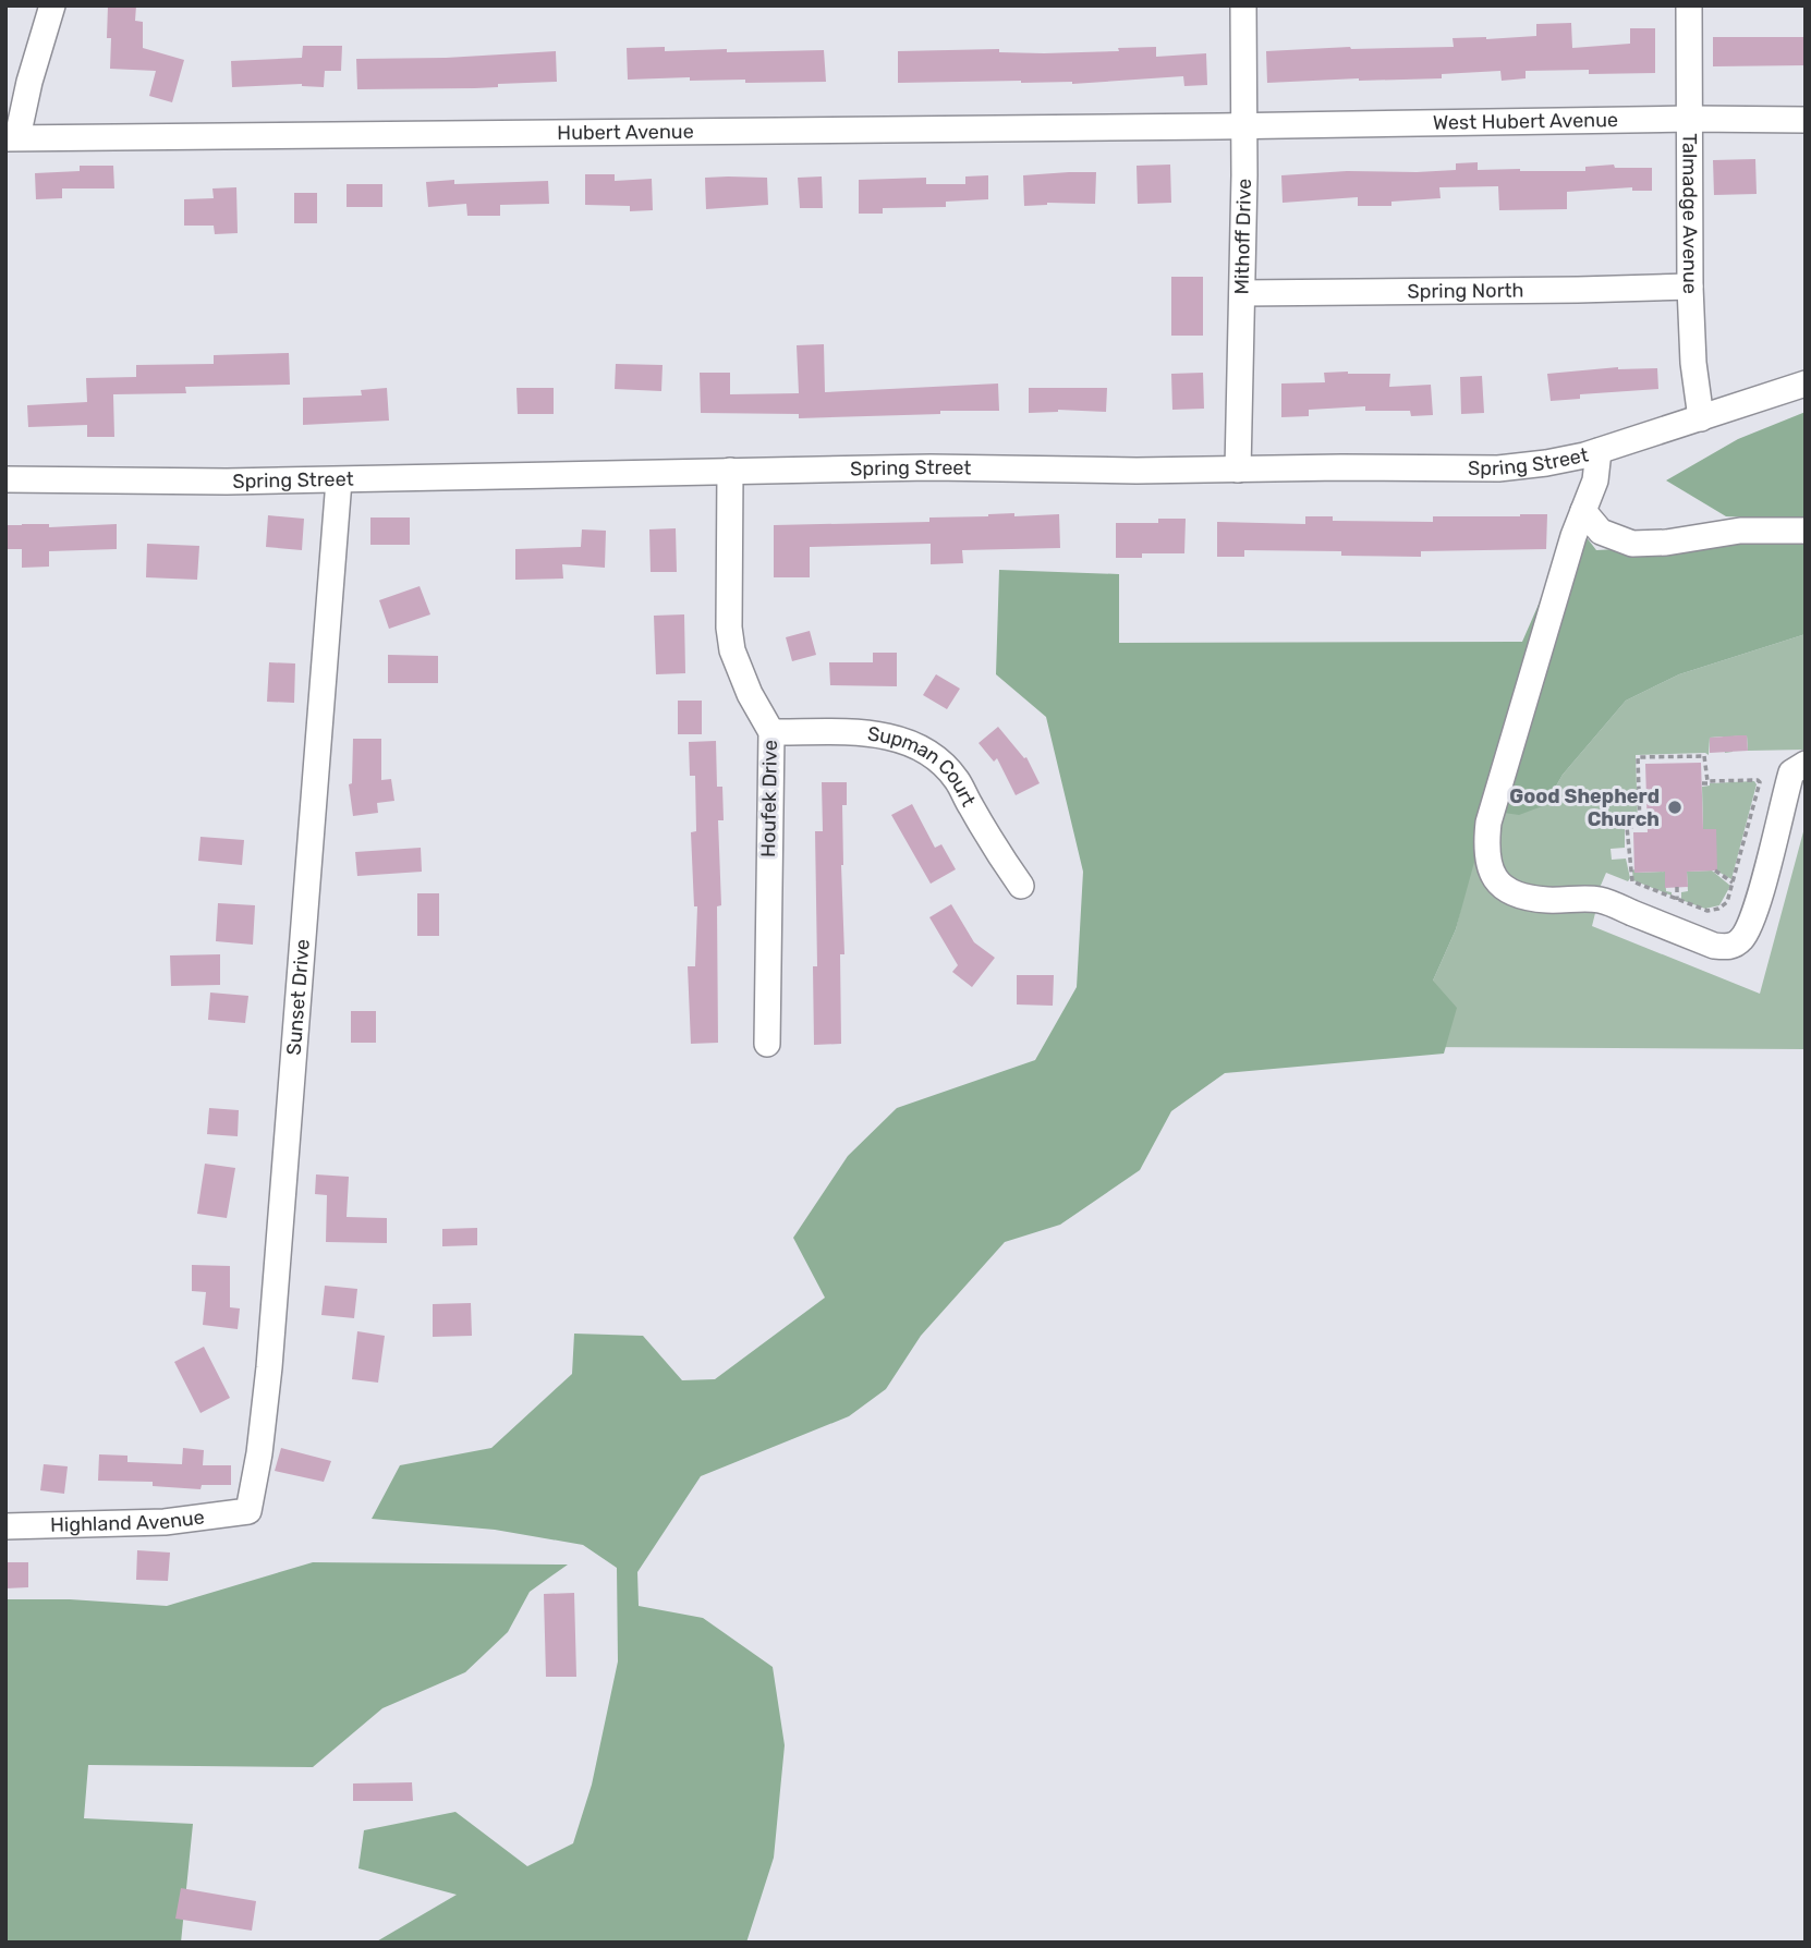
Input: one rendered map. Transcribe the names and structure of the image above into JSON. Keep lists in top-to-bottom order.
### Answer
{
  "streets": {
    "street": [
      "West Hubert Avenue",
      "Hubert Avenue",
      "Talmadge Avenue",
      "Mithoff Drive",
      "Spring North",
      "Spring Street",
      "Supman Court",
      "Houfek Drive",
      "Sunset Drive",
      "Highland Avenue"
    ]
  },
  "crossings": [
    ["West Hubert Avenue", "Hubert Avenue"],
    ["West Hubert Avenue", "Talmadge Avenue"],
    ["West Hubert Avenue", "Mithoff Drive"],
    ["Hubert Avenue", "Mithoff Drive"],
    ["Talmadge Avenue", "Spring North"],
    ["Talmadge Avenue", "Spring Street"],
    ["Mithoff Drive", "Spring North"],
    ["Mithoff Drive", "Spring Street"],
    ["Spring Street", "Houfek Drive"],
    ["Spring Street", "Sunset Drive"],
    ["Supman Court", "Houfek Drive"],
    ["Sunset Drive", "Highland Avenue"]
  ],
  "places": ["Good Shepherd Church"]
}
